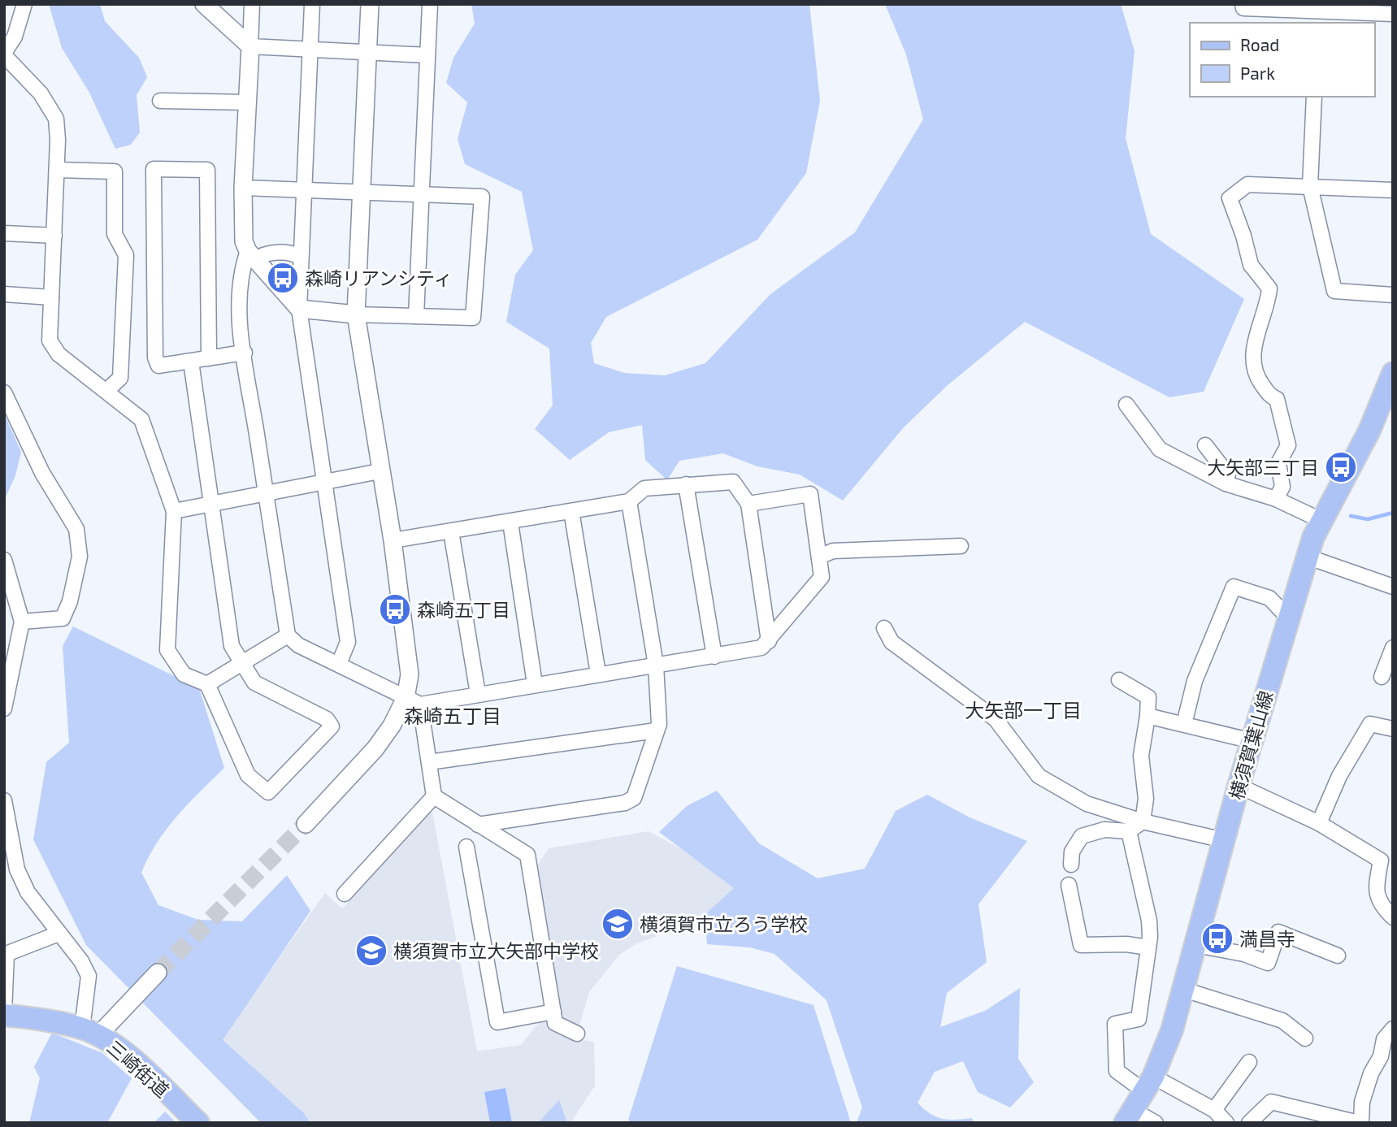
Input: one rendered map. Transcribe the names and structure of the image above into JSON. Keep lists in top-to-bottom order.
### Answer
{
  "streets": {
    "main road": ["横須賀葉山線", "三崎街道"]
  },
  "districts": ["大矢部一丁目", "森崎五丁目"],
  "places": {
    "bus stop": [
      "森崎リアンシティ",
      "大矢部三丁目",
      "森崎五丁目",
      "満昌寺"
    ],
    "school or university": ["横須賀市立ろう学校", "横須賀市立大矢部中学校"]
  },
  "legend": ["Road", "Park"]
}
